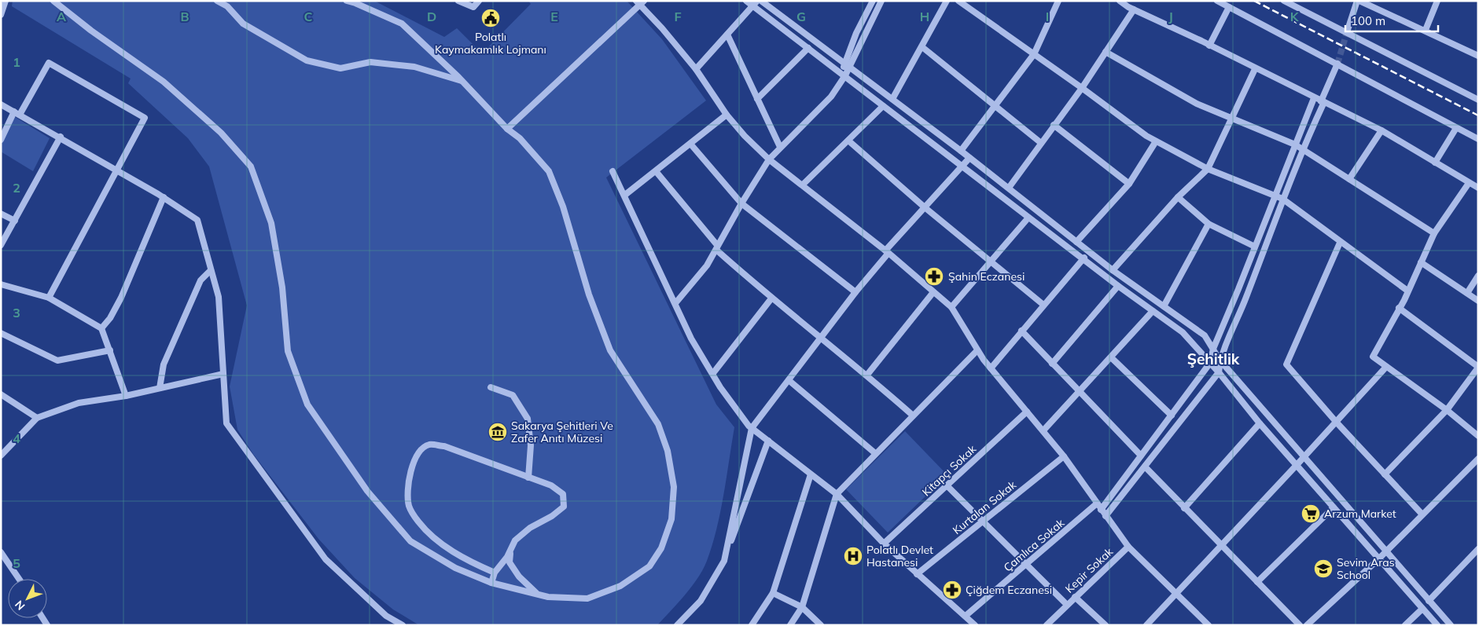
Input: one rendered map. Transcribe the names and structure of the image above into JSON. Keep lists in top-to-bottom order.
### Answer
{
  "streets": {
    "street": [
      "Kitapçı Sokak",
      "Kurtalan Sokak",
      "Çamlıca Sokak",
      "Kepir Sokak"
    ]
  },
  "districts": ["Şehitlik"],
  "places": {
    "public building": ["Polatlı Kaymakamlık Lojmanı"],
    "pharmacy": ["Şahin Eczanesi", "Çiğdem Eczanesi"],
    "museum": ["Sakarya Şehitleri Ve Zafer Anıtı Müzesi"],
    "supermarket": ["Arzum Market"],
    "hospital": ["Polatlı Devlet Hastanesi"],
    "school or university": ["Sevim Aras School"]
  },
  "scale_bar": "100 m",
  "north": "bottom left",
  "grid": {
    "columns": [
      "A",
      "B",
      "C",
      "D",
      "E",
      "F",
      "G",
      "H",
      "I",
      "J",
      "K"
    ],
    "rows": [
      "1",
      "2",
      "3",
      "4",
      "5"
    ]
  }
}
